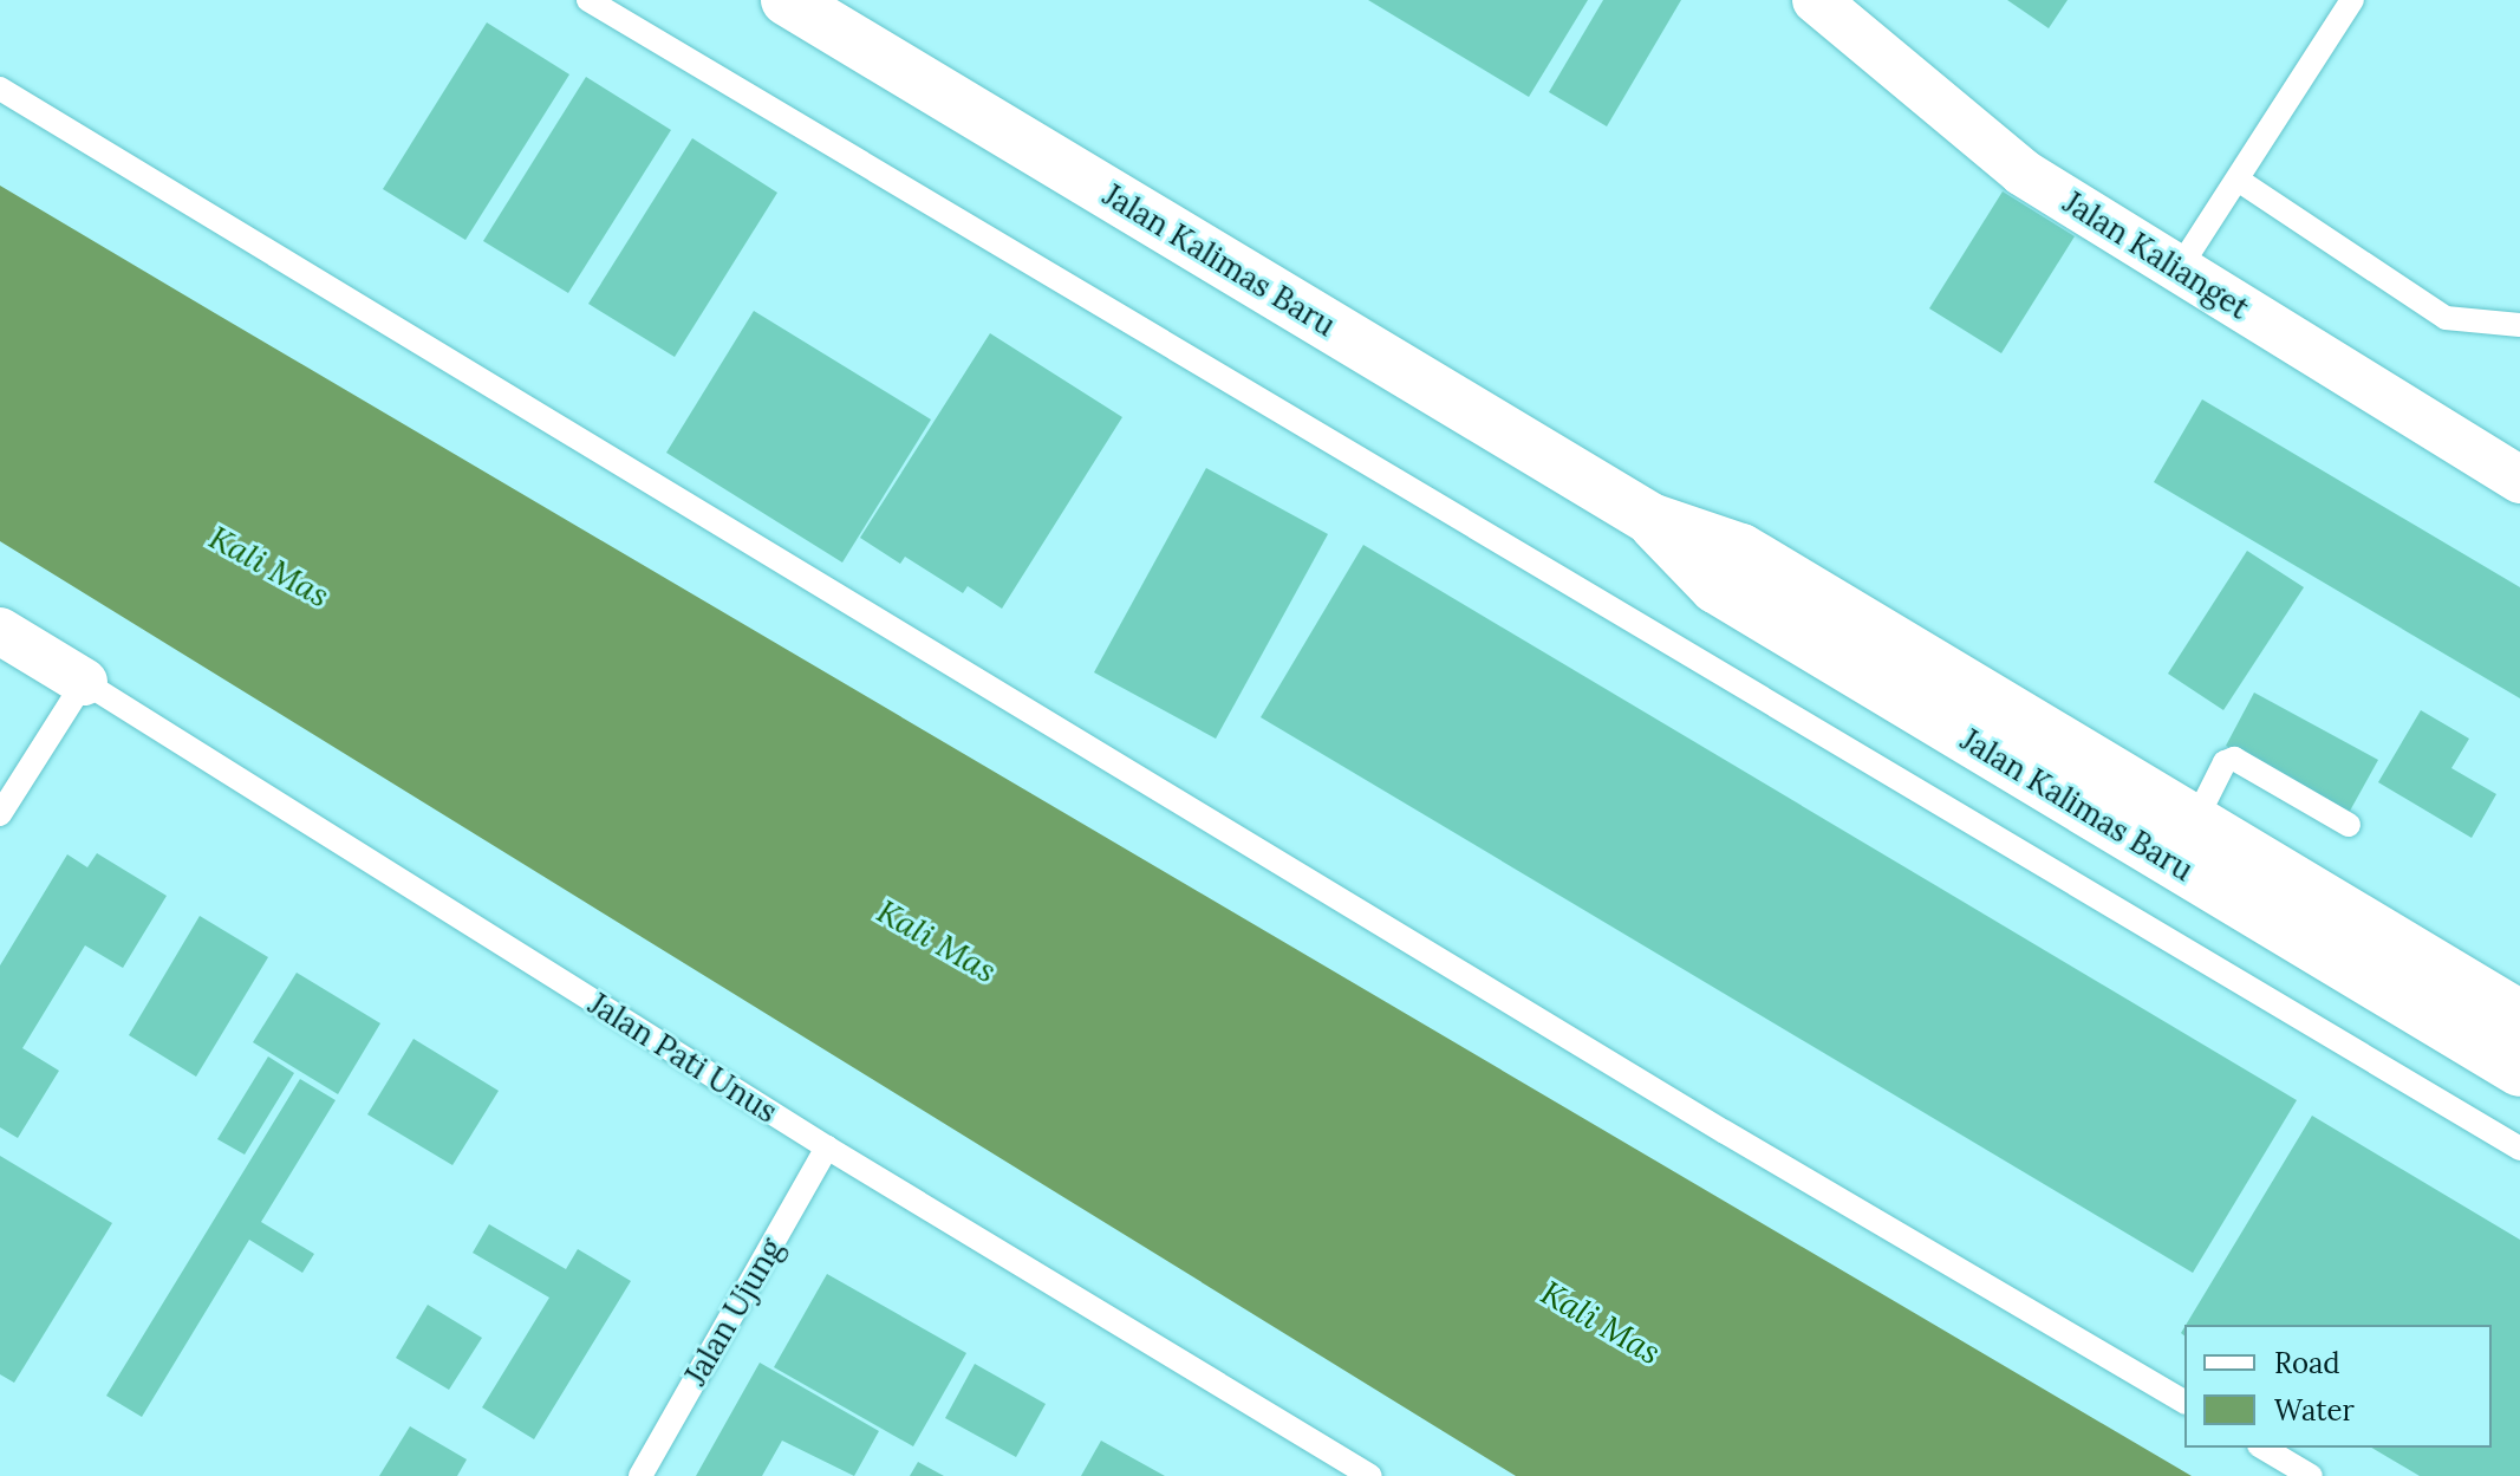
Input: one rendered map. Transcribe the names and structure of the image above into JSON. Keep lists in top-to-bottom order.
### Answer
{
  "streets": {
    "street": ["Jalan Kalianget", "Jalan Kalimas Baru", "Jalan Pati Unus"],
    "lane": ["Jalan Ujung"]
  },
  "crossings": [
    ["Jalan Pati Unus", "Jalan Ujung"]
  ],
  "water": ["Kali Mas"],
  "legend": ["Road", "Water"]
}
